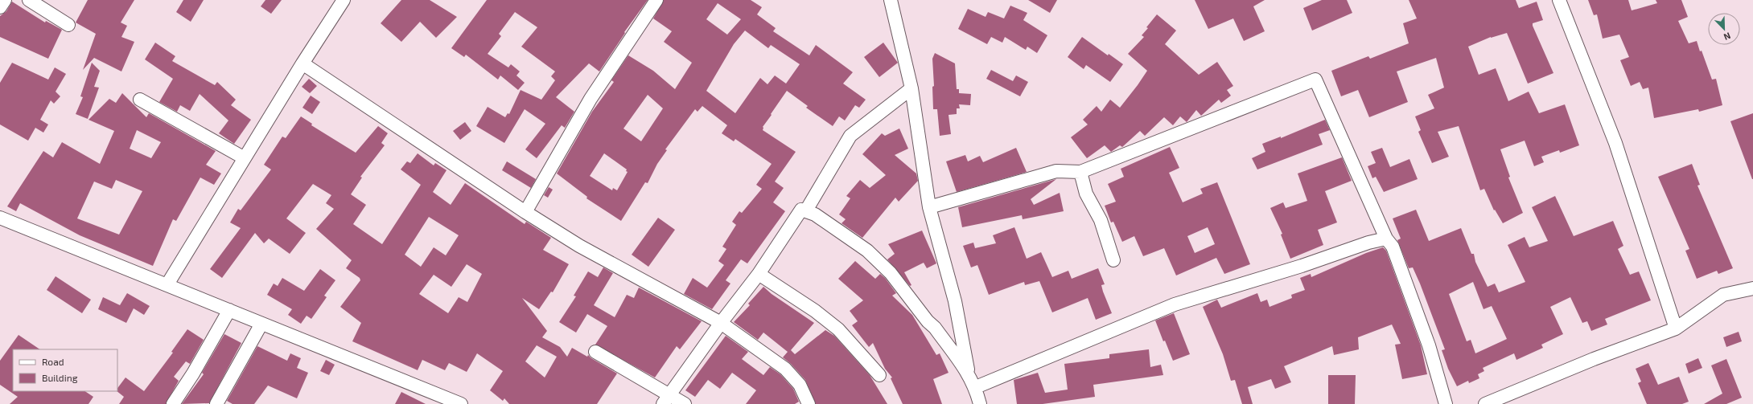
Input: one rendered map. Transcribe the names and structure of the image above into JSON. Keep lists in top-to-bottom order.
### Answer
{
  "legend": ["Road", "Building"],
  "north": "bottom right"
}
